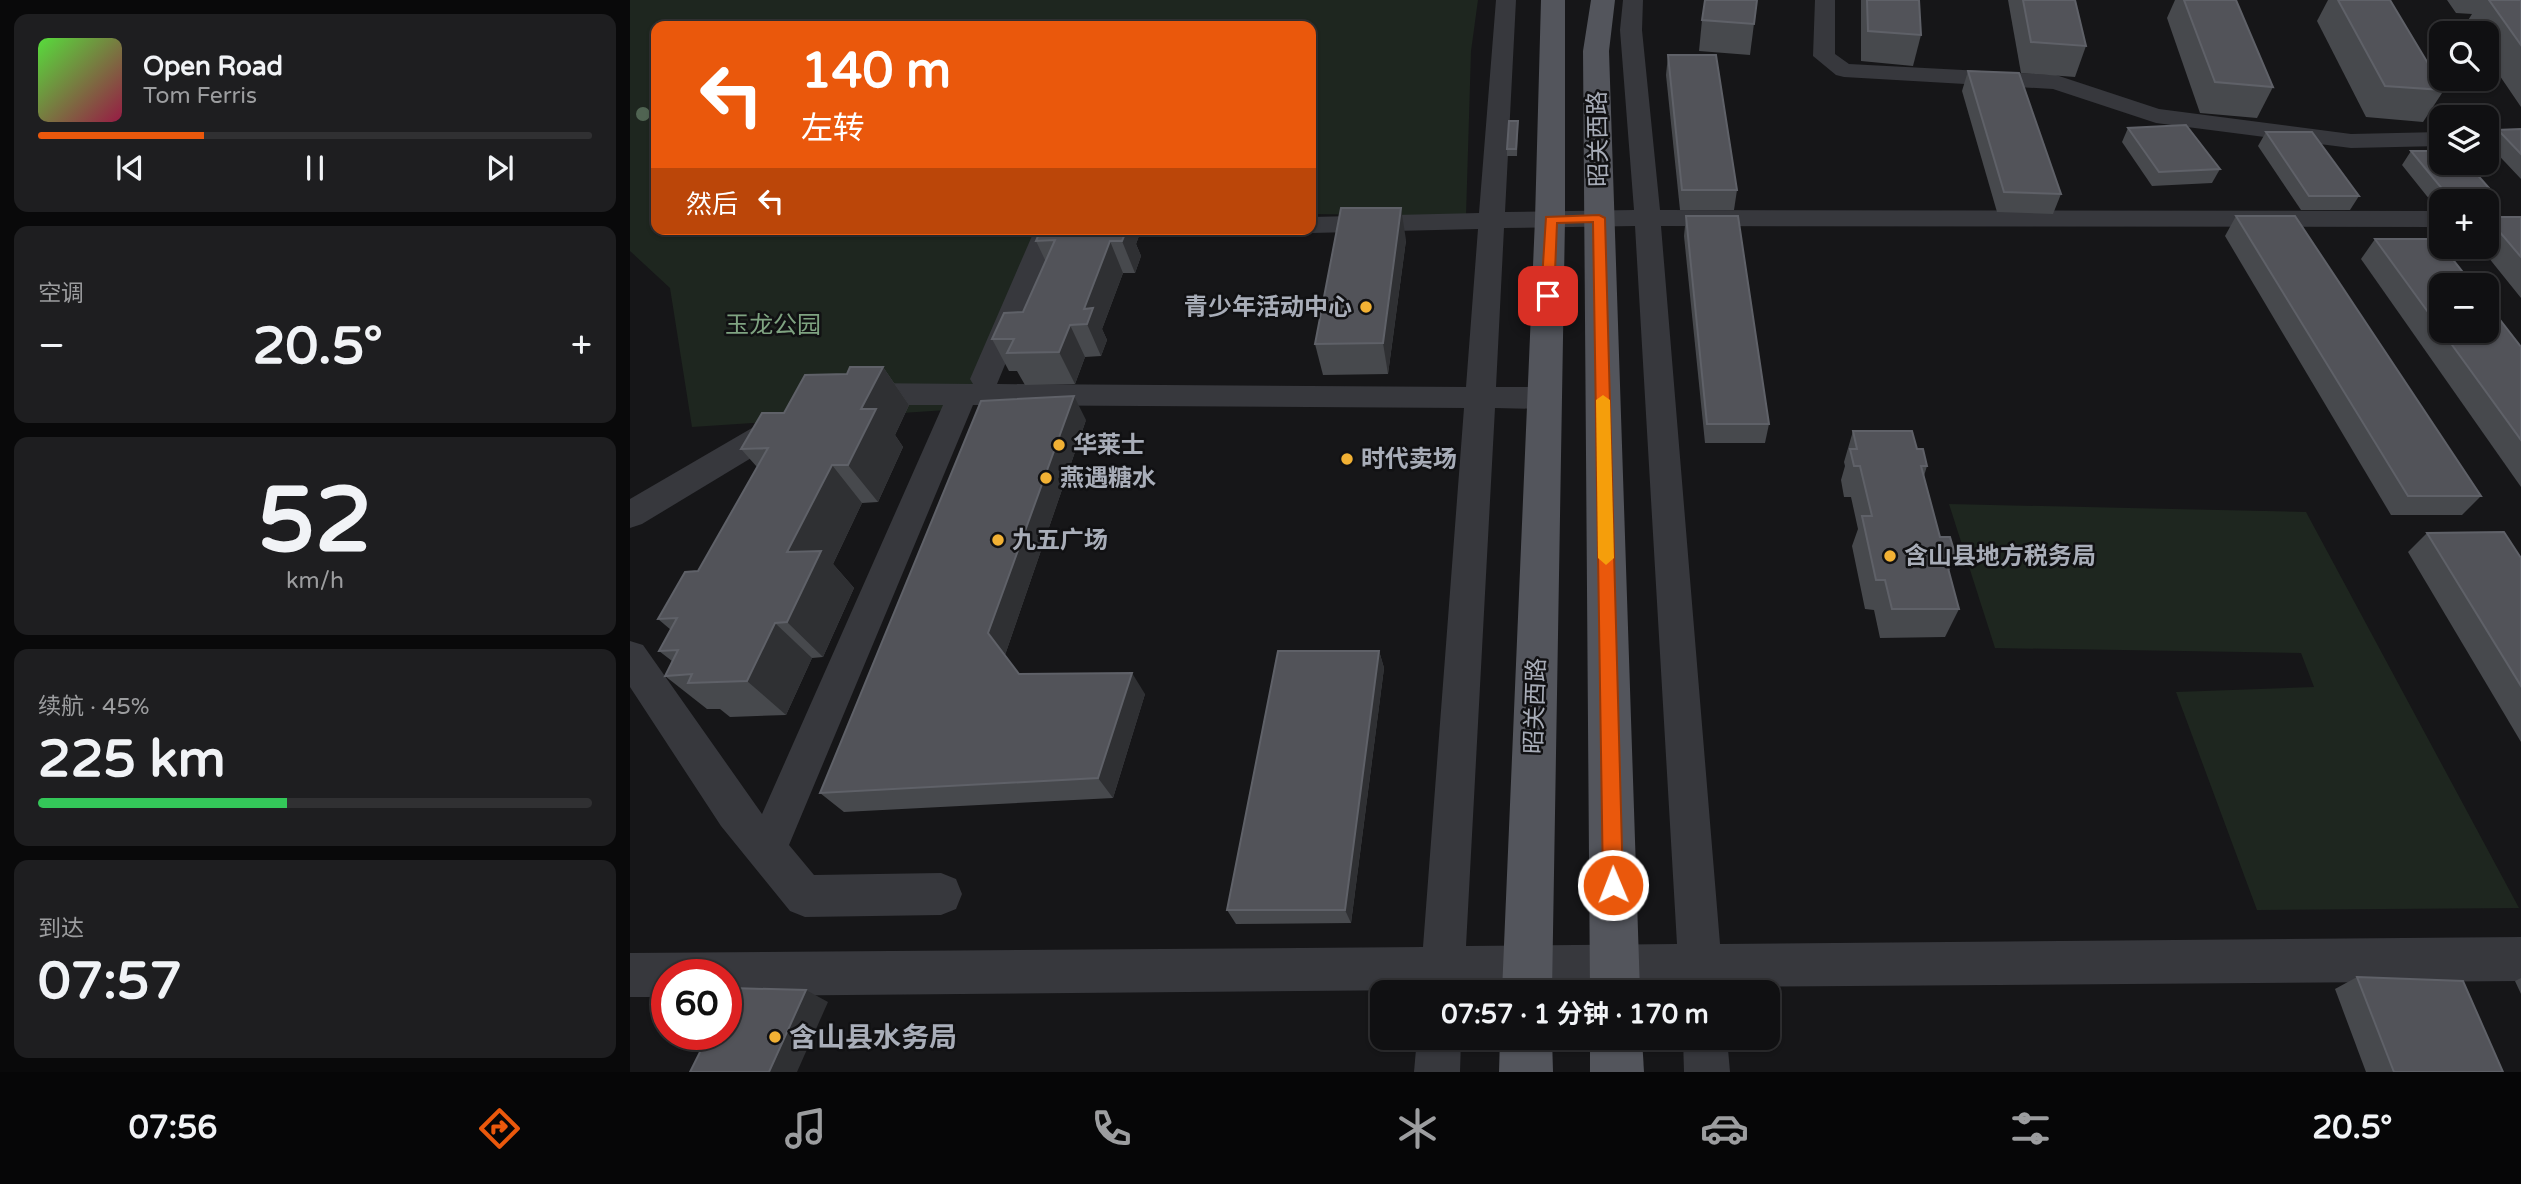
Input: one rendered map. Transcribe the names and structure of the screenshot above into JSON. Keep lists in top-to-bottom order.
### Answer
{
  "streets": {
    "main road": ["昭关西路"]
  },
  "parks": ["玉龙公园"],
  "places": [
    "青少年活动中心",
    "华莱士",
    "时代卖场",
    "燕遇糖水",
    "九五广场",
    "含山县地方税务局",
    "含山县水务局"
  ],
  "page": {
    "map_buttons": ["+", "−"],
    "turn": ["140 m", "左转"],
    "song": ["Open Road", "Tom Ferris"],
    "then": "然后",
    "tile": [
      "空调",
      ["52", "km/h"],
      ["续航 · 45%", "225 km"],
      ["到达", "07:57"]
    ],
    "heat": ["−", "20.5°", "+"],
    "limit": "60",
    "trip": "07:57 · 1 分钟 · 170 m",
    "tabs": ["07:56", "20.5°"]
  }
}
